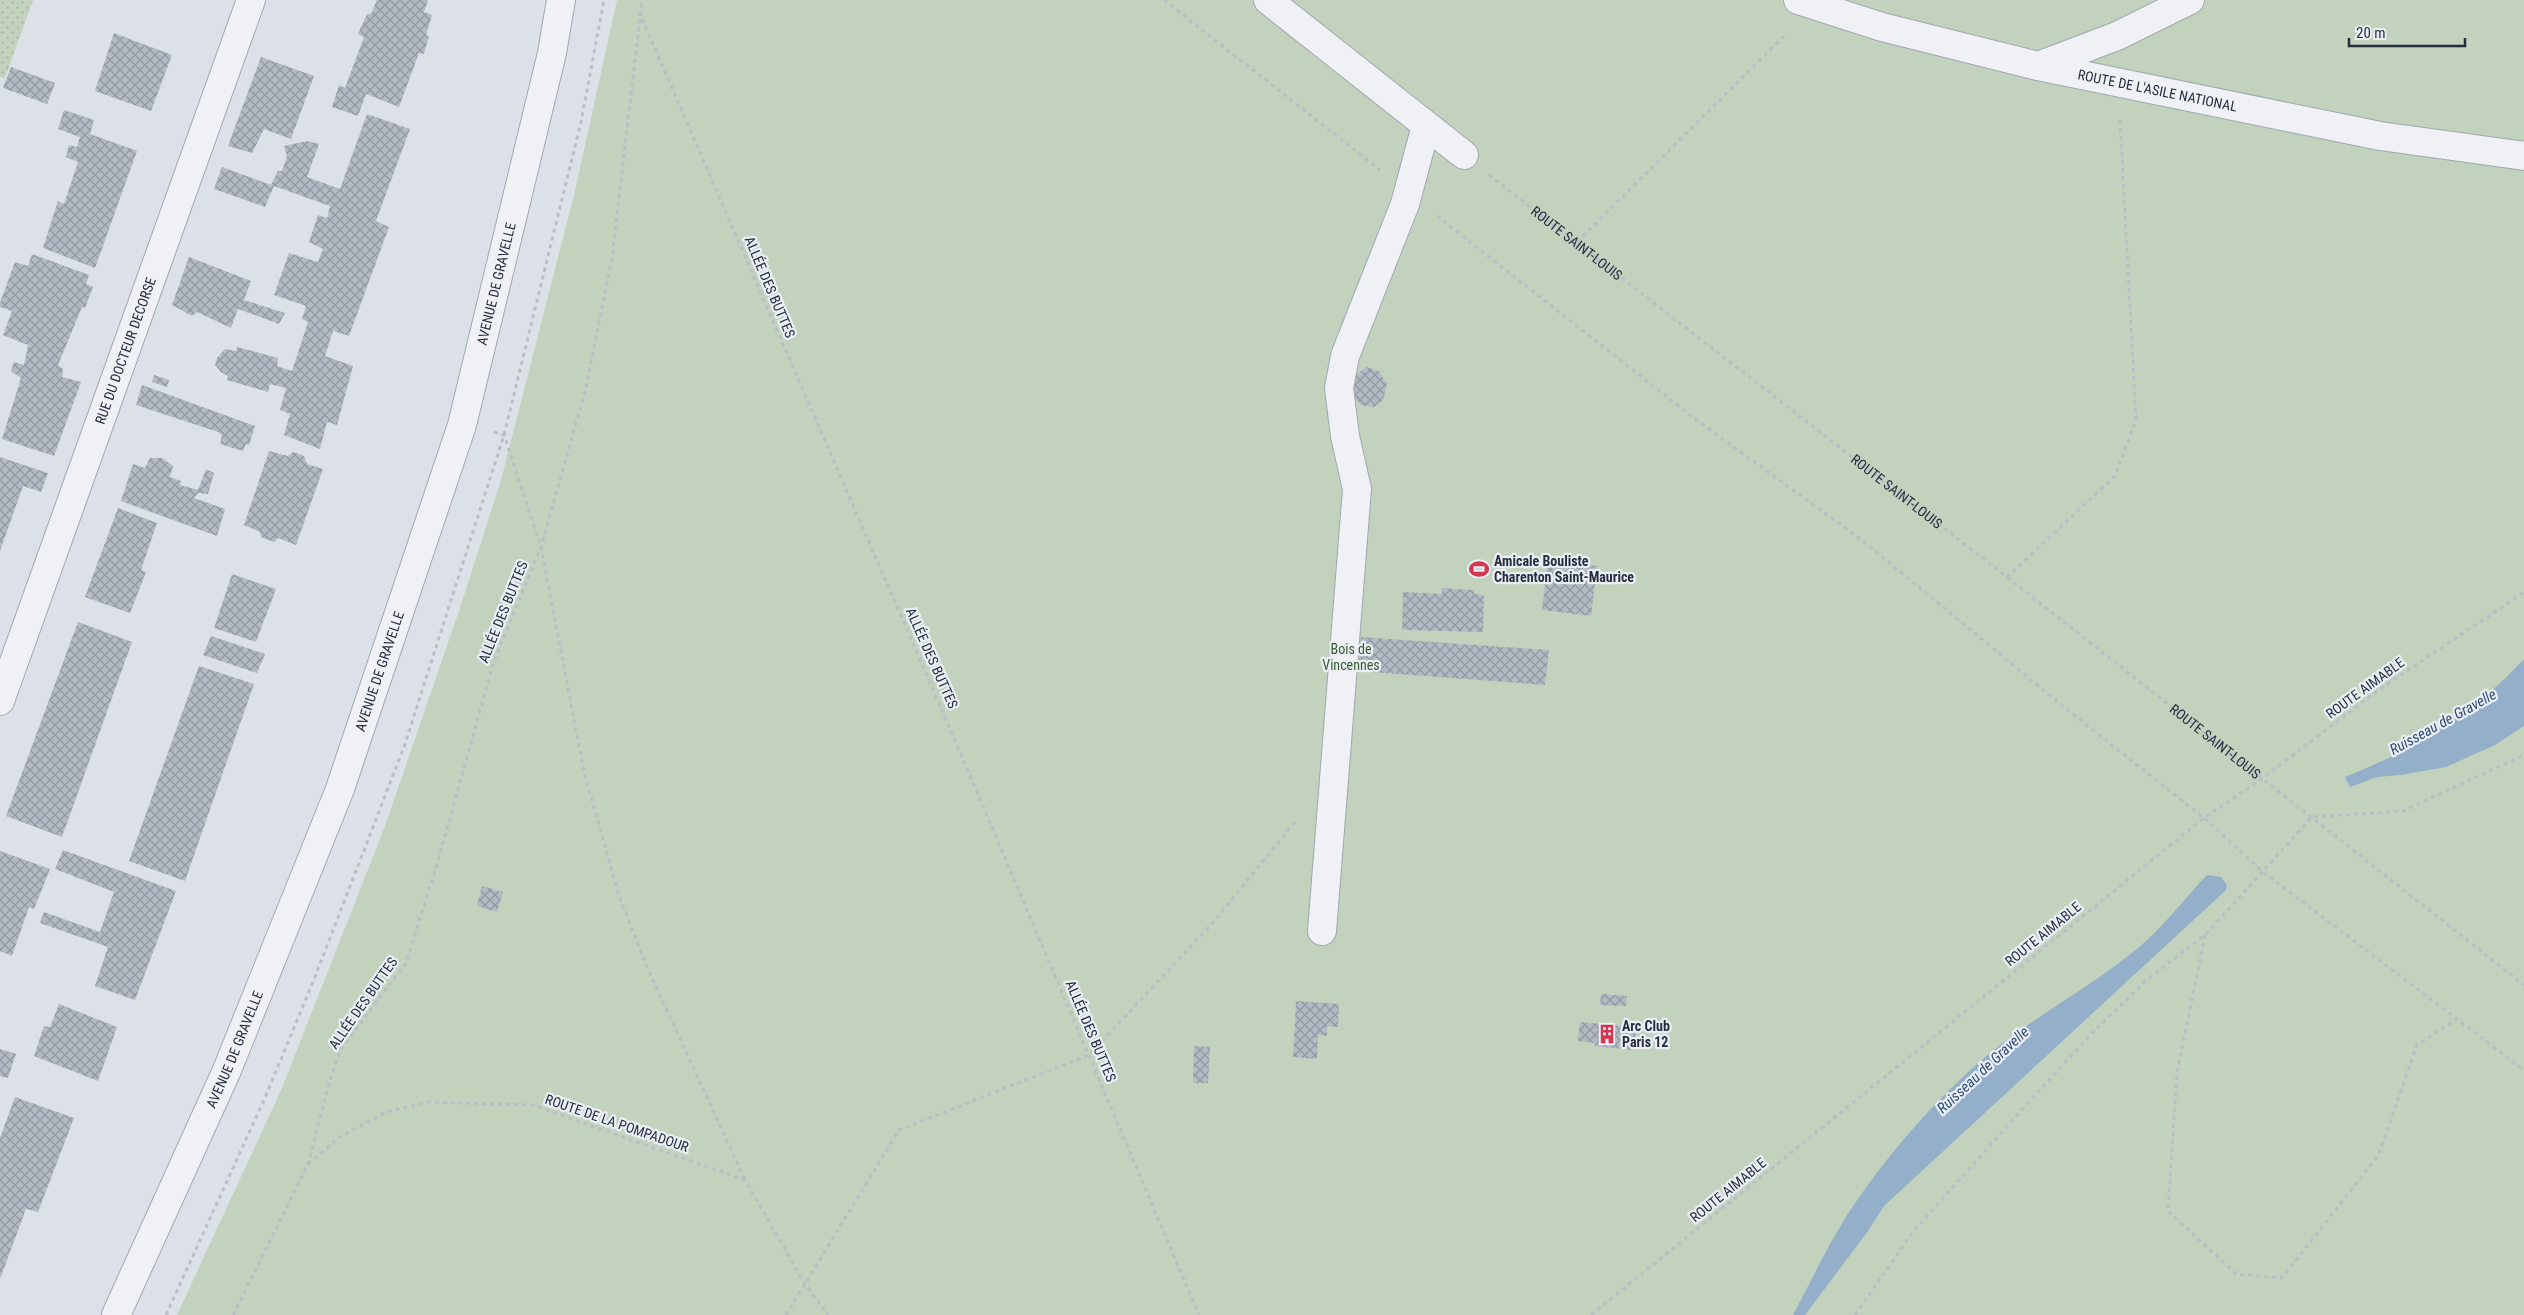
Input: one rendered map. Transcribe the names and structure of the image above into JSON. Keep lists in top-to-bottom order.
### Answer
{
  "streets": {
    "street": ["ROUTE DE L'ASILE NATIONAL", "AVENUE DE GRAVELLE", "RUE DU DOCTEUR DECORSE"],
    "path": [
      "ROUTE SAINT-LOUIS",
      "ALLÉE DES BUTTES",
      "ROUTE AIMABLE",
      "ROUTE DE LA POMPADOUR"
    ]
  },
  "crossings": [
    ["ROUTE SAINT-LOUIS", "ROUTE AIMABLE"],
    ["ALLÉE DES BUTTES", "ROUTE DE LA POMPADOUR"]
  ],
  "water": ["Ruisseau de Gravelle"],
  "parks": ["Bois de Vincennes"],
  "places": {
    "sports": ["Amicale Bouliste Charenton Saint-Maurice"],
    "building": ["Arc Club Paris 12"]
  },
  "scale_bar": "20 m"
}
